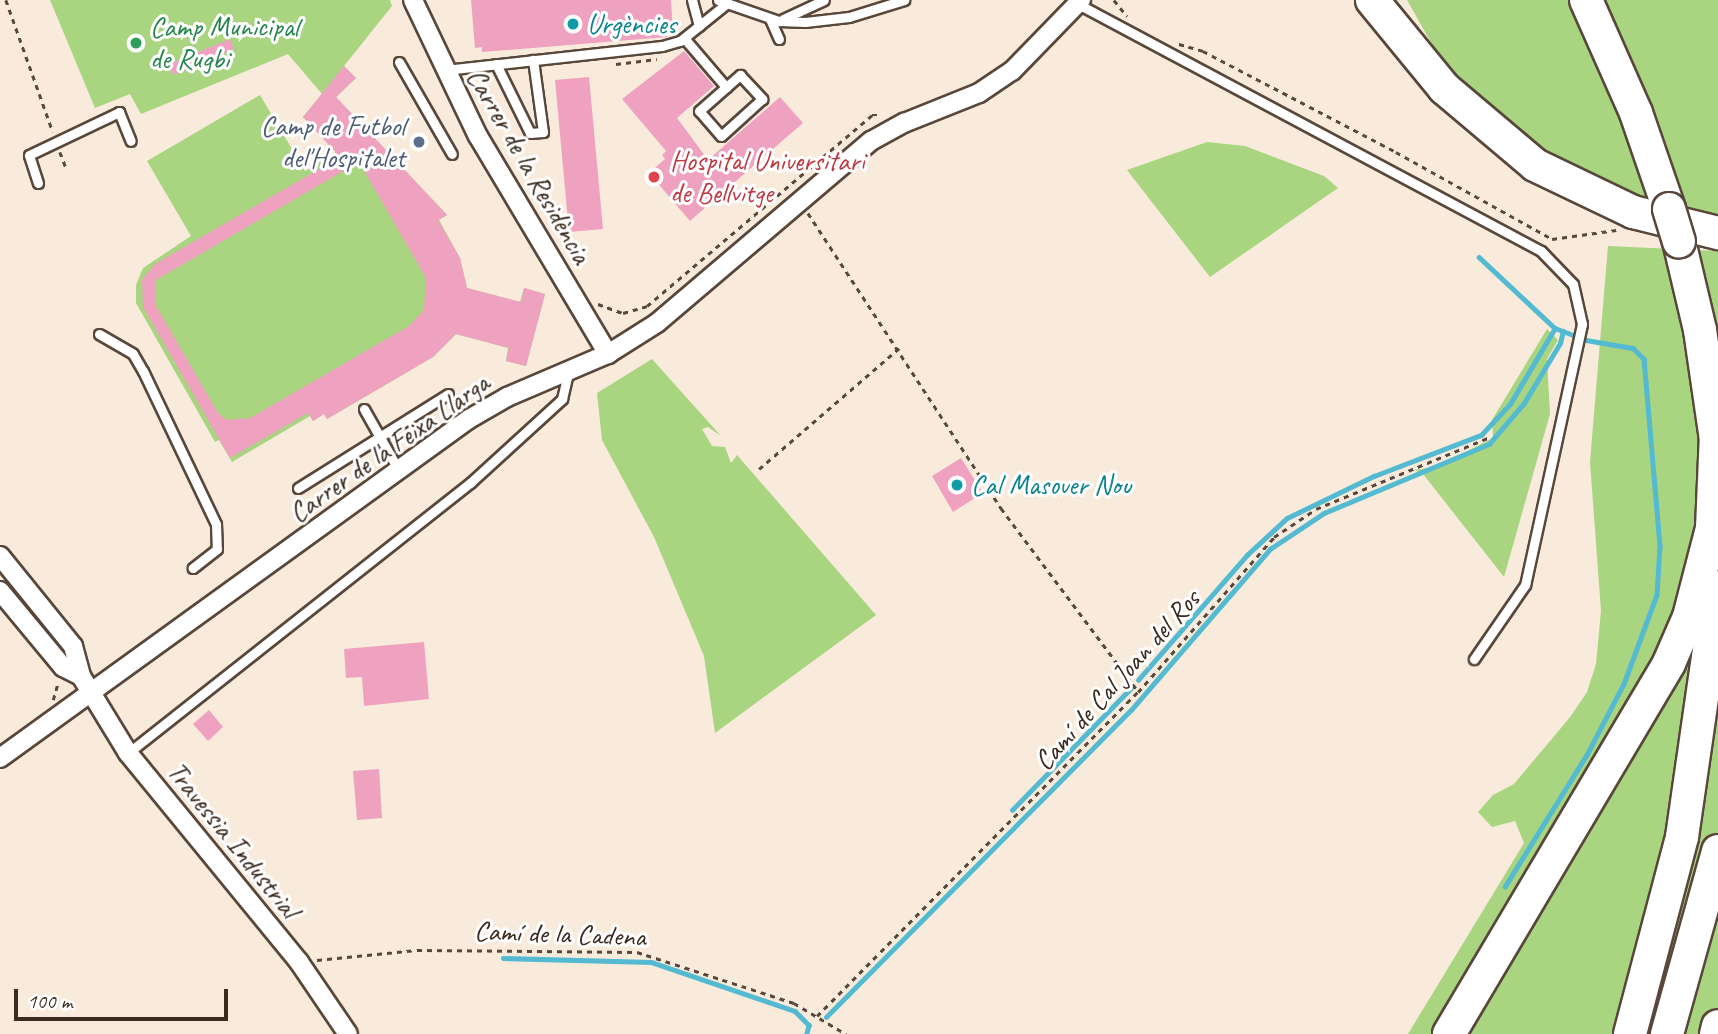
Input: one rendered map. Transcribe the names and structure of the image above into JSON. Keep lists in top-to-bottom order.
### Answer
{
  "streets": {
    "street": ["Carrer de la Residència", "Carrer de la Feixa Llarga", "Travessia Industrial"],
    "path": ["Camí de Cal Joan del Ros", "Camí de la Cadena"]
  },
  "crossings": [
    ["Carrer de la Residència", "Carrer de la Feixa Llarga"],
    ["Carrer de la Feixa Llarga", "Travessia Industrial"],
    ["Camí de Cal Joan del Ros", "Camí de la Cadena"],
    ["Travessia Industrial", "Camí de la Cadena"]
  ],
  "places": [
    "Urgències",
    "Camp Municipal de Rugbi",
    "Camp de Futbol del'Hospitalet",
    "Hospital Universitari de Bellvitge",
    "Cal Masover Nou"
  ],
  "scale_bar": "100 m"
}
